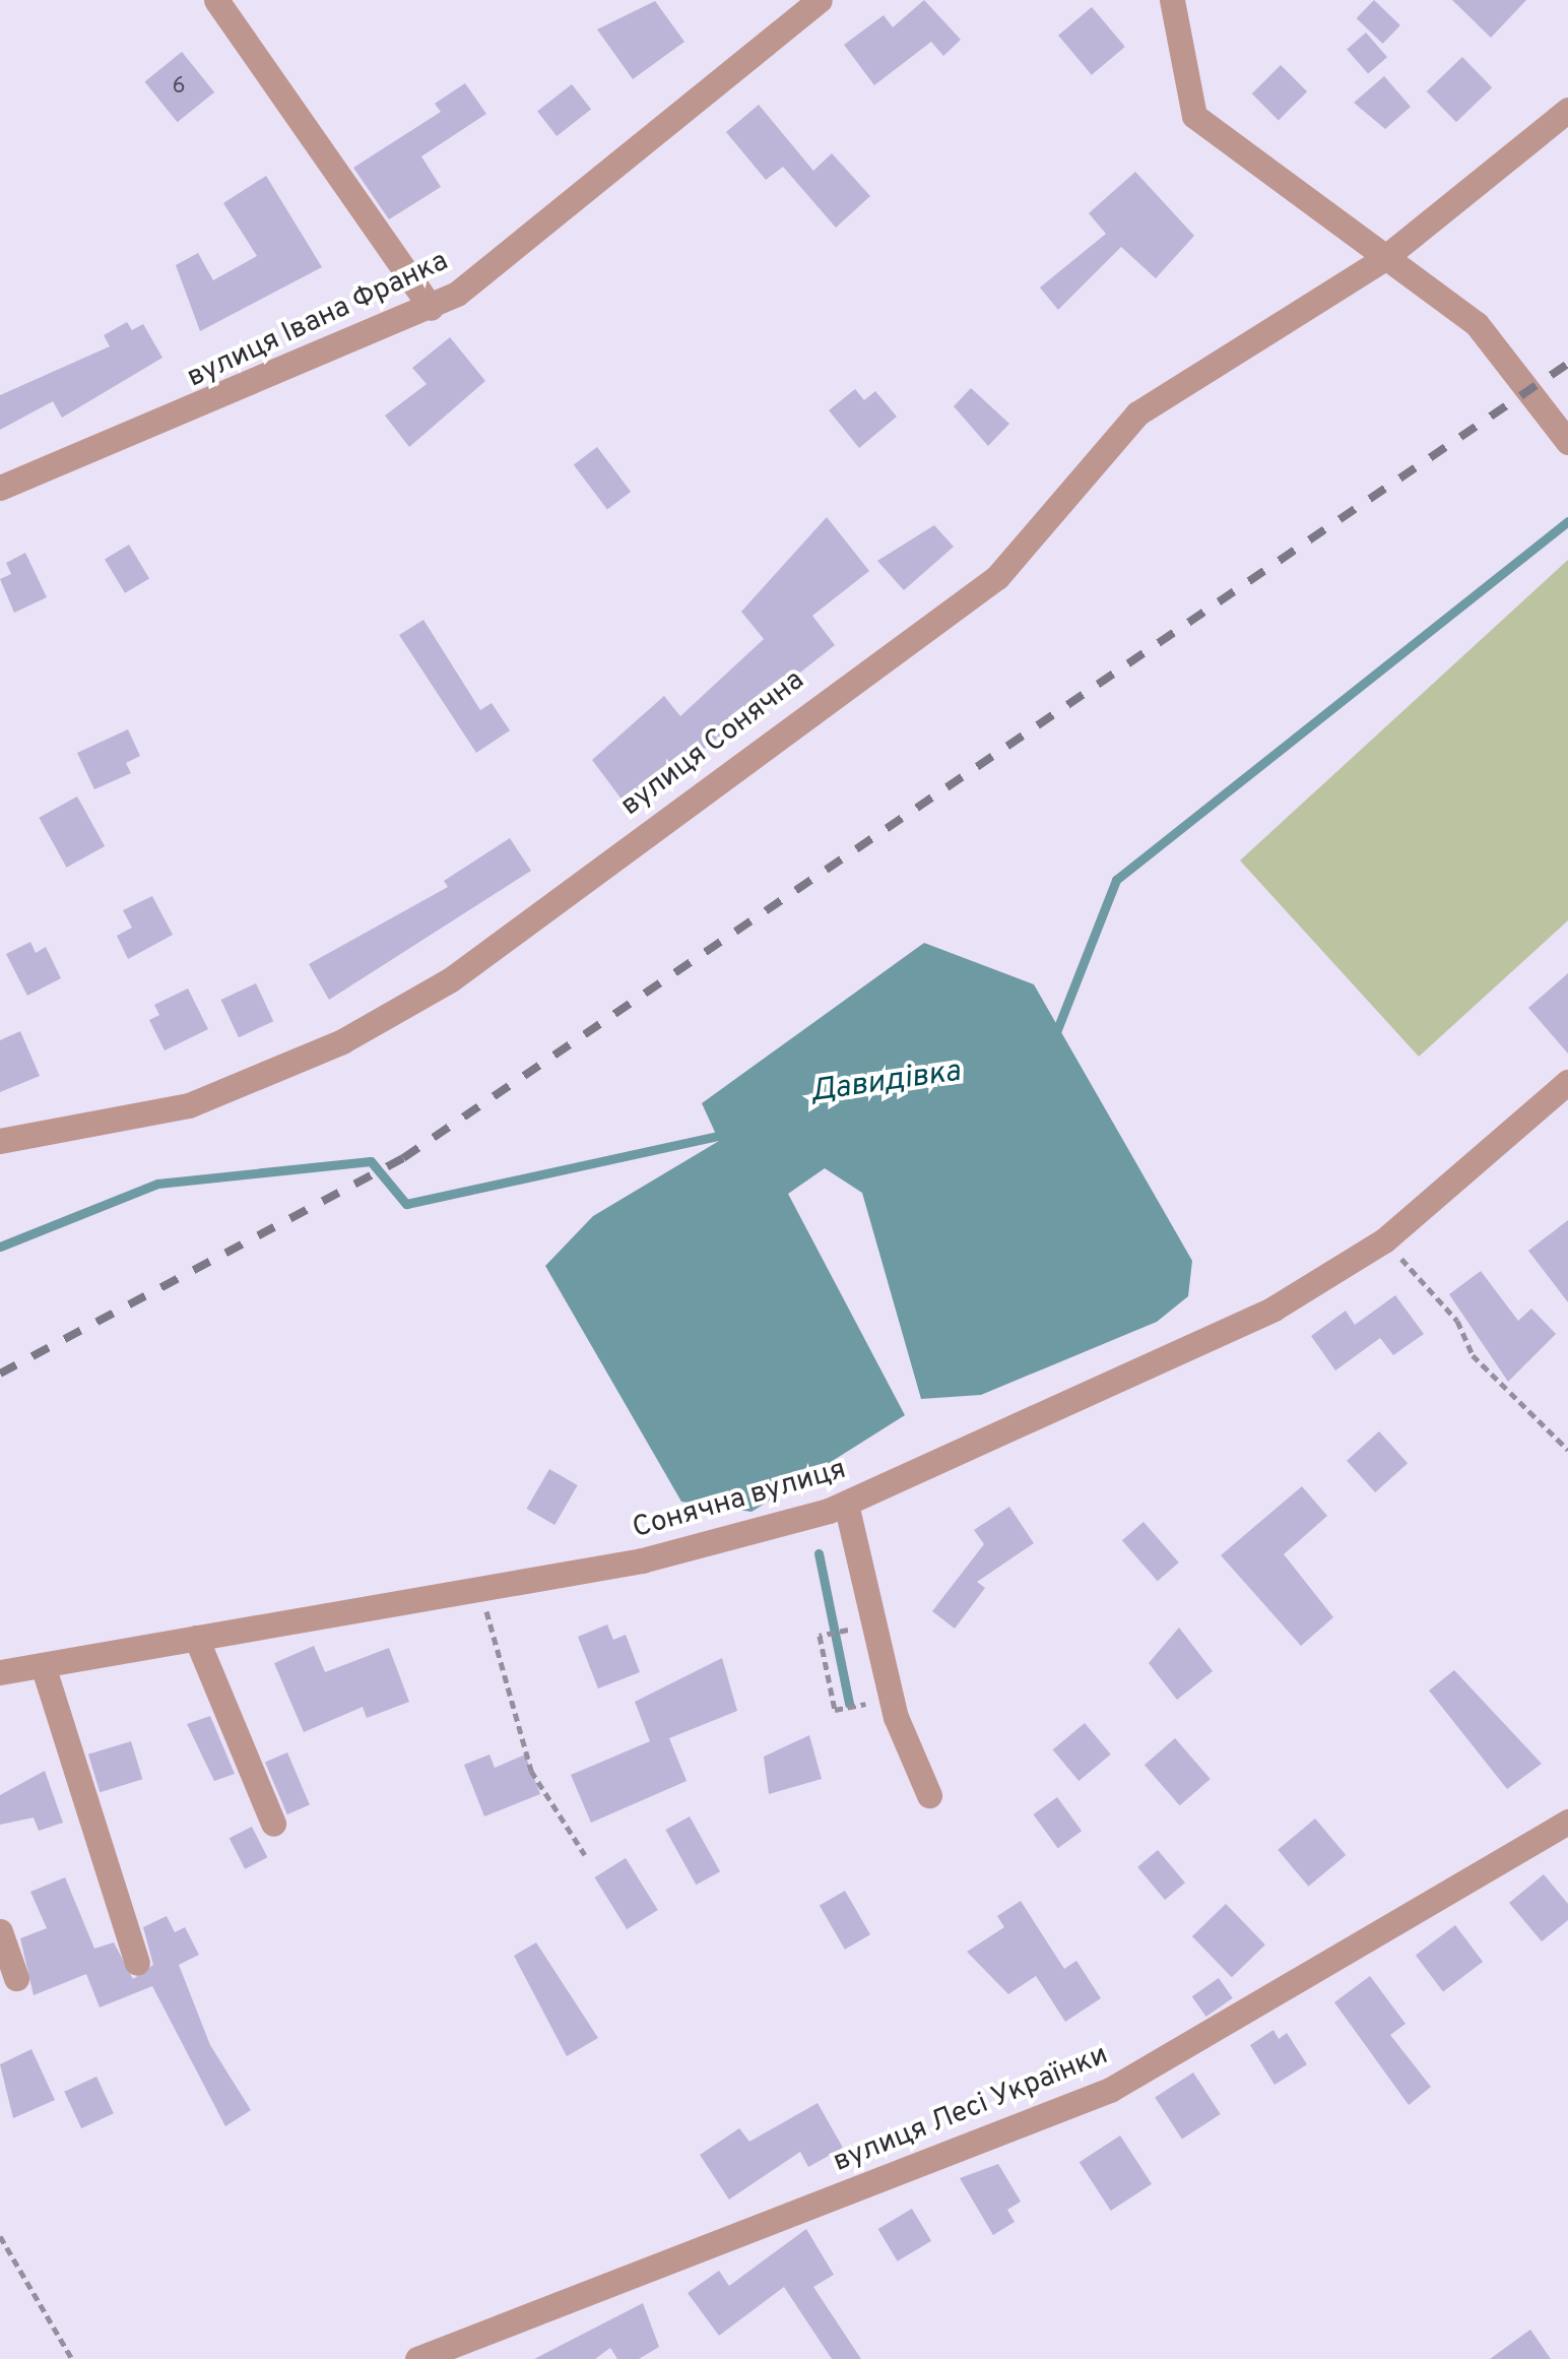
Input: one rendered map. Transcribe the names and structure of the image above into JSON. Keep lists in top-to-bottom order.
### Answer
{
  "streets": {
    "street": [
      "вулиця Івана Франка",
      "вулиця Сонячна",
      "Сонячна вулиця",
      "вулиця Лесі Українки"
    ]
  },
  "water": ["Давидівка"],
  "house_numbers": ["6"]
}
